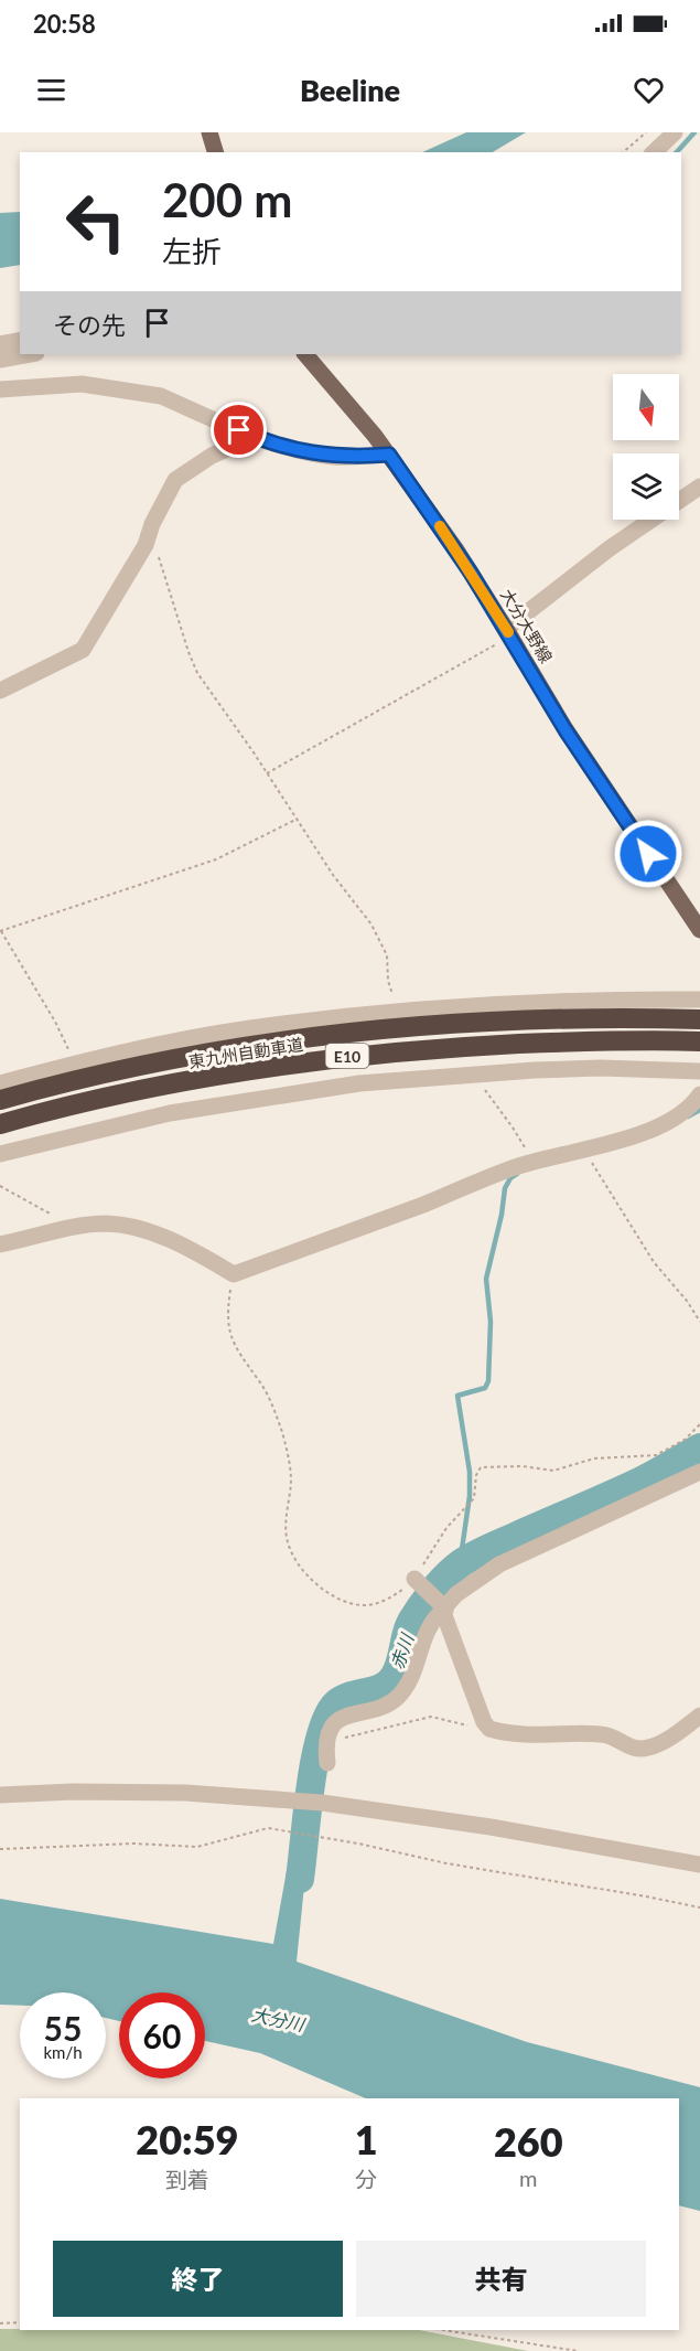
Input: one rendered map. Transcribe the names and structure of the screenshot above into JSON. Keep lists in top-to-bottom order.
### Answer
{
  "streets": {
    "highway": ["東九州自動車道", "E10"],
    "main road": ["大分大野線"]
  },
  "water": ["赤川", "大分川"],
  "north": "bottom",
  "page": {
    "status": "20:58",
    "header": "Beeline",
    "turn": ["200 m", "左折"],
    "then": "その先",
    "speed": "55 km/h",
    "limit": "60",
    "eta": [
      "20:59",
      "到着",
      "1",
      "分",
      "260",
      "m"
    ],
    "buttons": ["終了", "共有"]
  }
}
